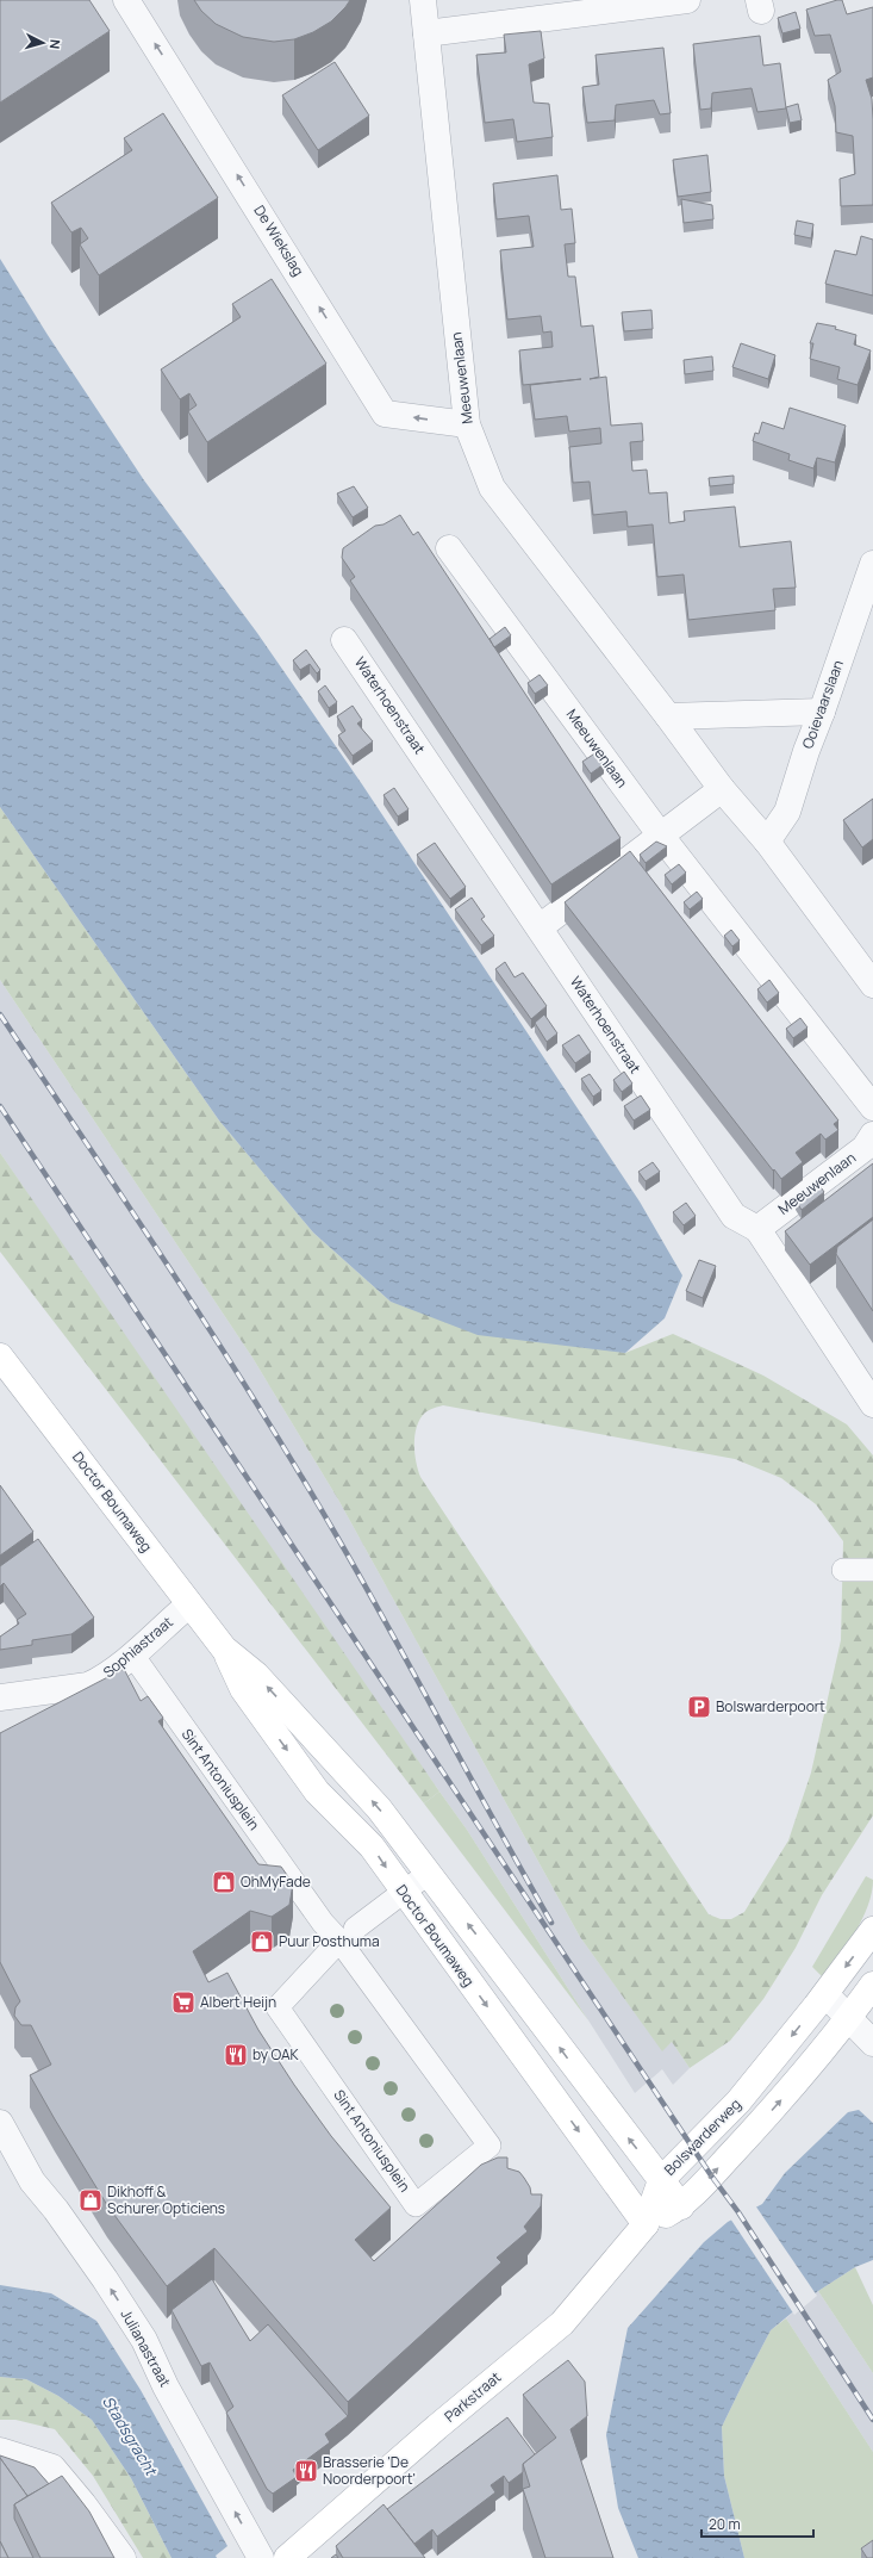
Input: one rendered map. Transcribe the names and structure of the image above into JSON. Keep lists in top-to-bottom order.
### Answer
{
  "streets": {
    "main road": ["Doctor Boumaweg", "Bolswarderweg", "Parkstraat"],
    "street": [
      "De Wiekslag",
      "Meeuwenlaan",
      "Ooievaarslaan",
      "Waterhoenstraat",
      "Sophiastraat",
      "Julianastraat"
    ],
    "lane": ["Sint Antoniusplein"]
  },
  "crossings": [
    ["De Wiekslag", "Meeuwenlaan"],
    ["Meeuwenlaan", "Ooievaarslaan"],
    ["Meeuwenlaan", "Waterhoenstraat"],
    ["Doctor Boumaweg", "Sophiastraat"],
    ["Doctor Boumaweg", "Bolswarderweg"],
    ["Doctor Boumaweg", "Parkstraat"],
    ["Sophiastraat", "Sint Antoniusplein"],
    ["Bolswarderweg", "Parkstraat"]
  ],
  "one_way": ["De Wiekslag"],
  "water": ["Stadsgracht"],
  "places": {
    "parking": ["Bolswarderpoort"],
    "shop": ["OhMyFade", "Puur Posthuma", "Dikhoff & Schurer Opticiens"],
    "supermarket": ["Albert Heijn"],
    "restaurant": ["by OAK", "Brasserie 'De Noorderpoort'"]
  },
  "scale_bar": "20 m",
  "north": "right"
}
